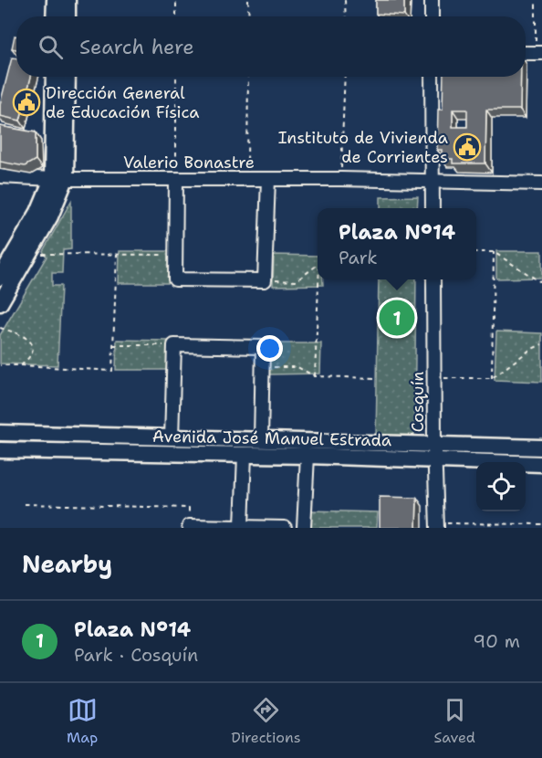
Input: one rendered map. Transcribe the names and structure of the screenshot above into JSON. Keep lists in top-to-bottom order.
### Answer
{
  "streets": {
    "main road": ["Avenida José Manuel Estrada"],
    "street": ["Valerio Bonastre", "Cosquín"]
  },
  "crossings": [
    ["Cosquín", "Avenida José Manuel Estrada"]
  ],
  "places": {
    "public building": ["Dirección General de Educación Física", "Instituto de Vivienda de Corrientes"]
  },
  "page": {
    "search": "Search here",
    "popup": ["Plaza N°14", "Park"],
    "pins": "1",
    "heading": "Nearby",
    "list": [
      {
        "mark": "1",
        "name": "Plaza N°14",
        "note": "Park · Cosquín",
        "value": "90 m"
      }
    ],
    "nav": ["Map", "Directions", "Saved"]
  }
}
